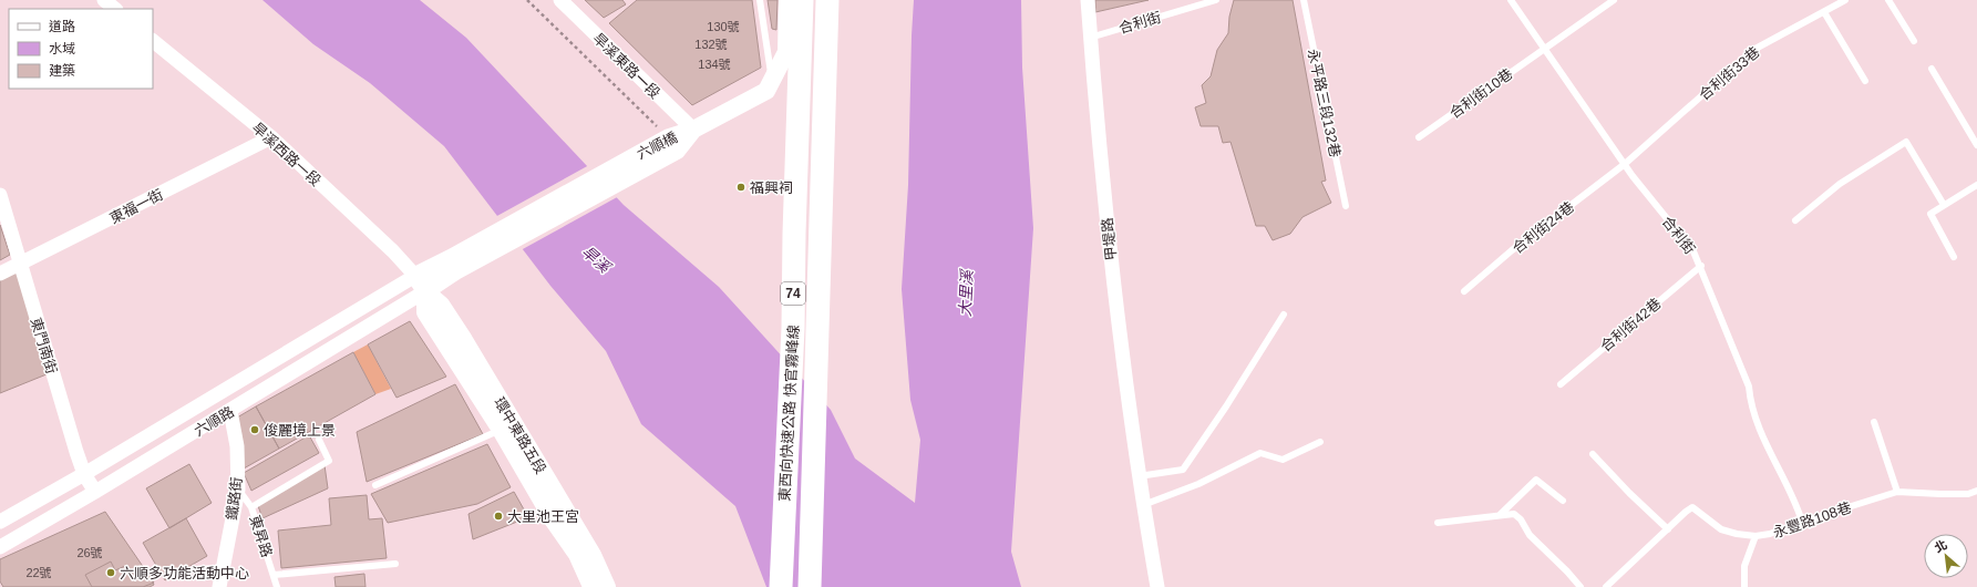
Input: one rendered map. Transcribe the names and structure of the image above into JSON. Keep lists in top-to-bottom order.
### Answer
{
  "streets": {
    "highway": ["74", "東西向快速公路 快官霧峰線"],
    "street": [
      "旱溪東路一段",
      "六順橋",
      "旱溪西路一段",
      "東福一街",
      "甲堤路",
      "東門南街",
      "六順路",
      "環中東路五段",
      "鐵路街"
    ],
    "lane": [
      "合利街",
      "合利街33巷",
      "合利街10巷",
      "永平路三段132巷",
      "合利街24巷",
      "合利街42巷",
      "永豐路108巷",
      "東昇路"
    ]
  },
  "crossings": [
    ["合利街", "合利街33巷"],
    ["合利街", "合利街10巷"],
    ["合利街", "合利街24巷"],
    ["合利街", "甲堤路"],
    ["合利街", "合利街42巷"],
    ["合利街", "永豐路108巷"],
    ["旱溪東路一段", "六順橋"],
    ["合利街33巷", "合利街24巷"],
    ["六順橋", "旱溪西路一段"],
    ["六順橋", "六順路"],
    ["六順橋", "環中東路五段"],
    ["旱溪西路一段", "東福一街"],
    ["旱溪西路一段", "六順路"],
    ["旱溪西路一段", "環中東路五段"],
    ["東福一街", "東門南街"],
    ["東門南街", "六順路"],
    ["六順路", "環中東路五段"],
    ["六順路", "鐵路街"],
    ["鐵路街", "東昇路"]
  ],
  "water": ["旱溪", "大里溪"],
  "places": [
    "福興祠",
    "俊麗境上景",
    "大里池王宮",
    "六順多功能活動中心"
  ],
  "house_numbers": [
    "130號",
    "132號",
    "134號",
    "26號",
    "22號"
  ],
  "legend": ["道路", "水域", "建築"],
  "north": "top left"
}
